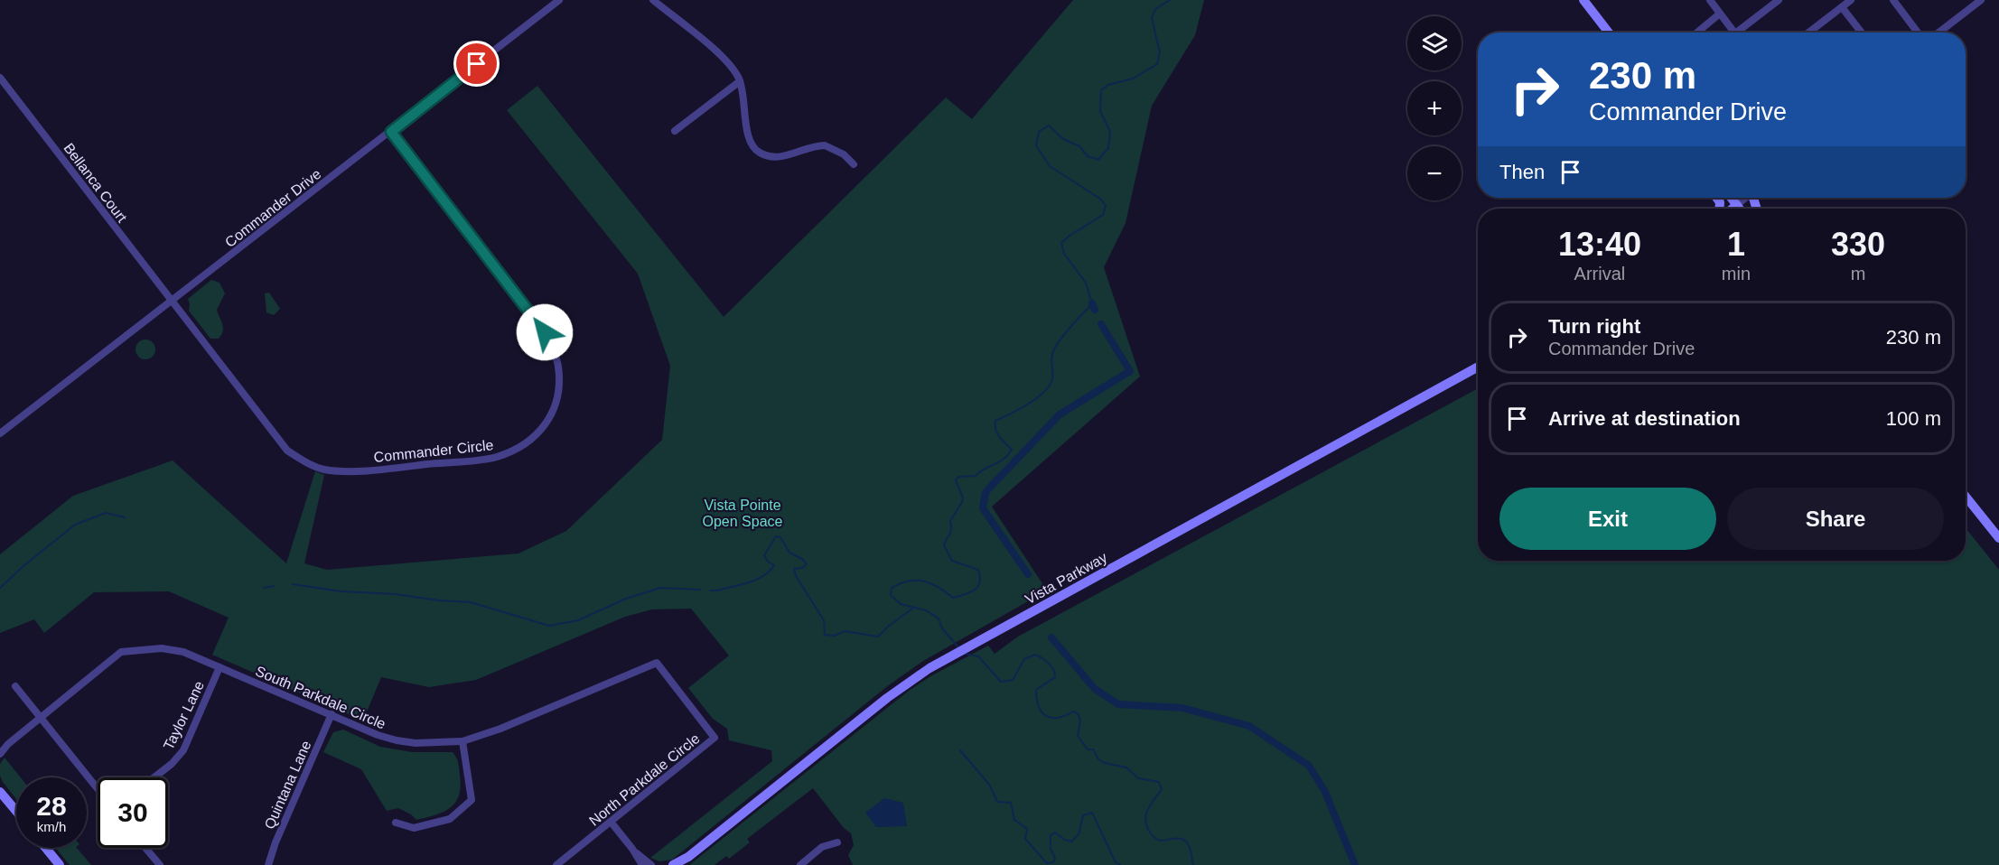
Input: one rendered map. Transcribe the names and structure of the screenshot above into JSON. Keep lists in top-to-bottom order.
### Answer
{
  "streets": {
    "street": [
      "Bellanca Court",
      "Commander Drive",
      "Commander Circle",
      "Vista Parkway",
      "South Parkdale Circle",
      "Taylor Lane",
      "North Parkdale Circle",
      "Quintana Lane"
    ]
  },
  "crossings": [
    ["Bellanca Court", "Commander Drive"],
    ["Bellanca Court", "Commander Circle"],
    ["Commander Drive", "Commander Circle"],
    ["South Parkdale Circle", "Taylor Lane"],
    ["South Parkdale Circle", "North Parkdale Circle"],
    ["South Parkdale Circle", "Quintana Lane"]
  ],
  "parks": ["Vista Pointe Open Space"],
  "page": {
    "map_buttons": ["+", "−"],
    "turn": ["230 m", "Commander Drive"],
    "then": "Then",
    "eta": [
      "13:40",
      "Arrival",
      "1",
      "min",
      "330",
      "m"
    ],
    "list": [
      {
        "name": "Turn right",
        "note": "Commander Drive",
        "value": "230 m"
      },
      {
        "name": "Arrive at destination",
        "value": "100 m"
      }
    ],
    "buttons": ["Exit", "Share"],
    "speed": "28 km/h",
    "limit": "30"
  }
}
